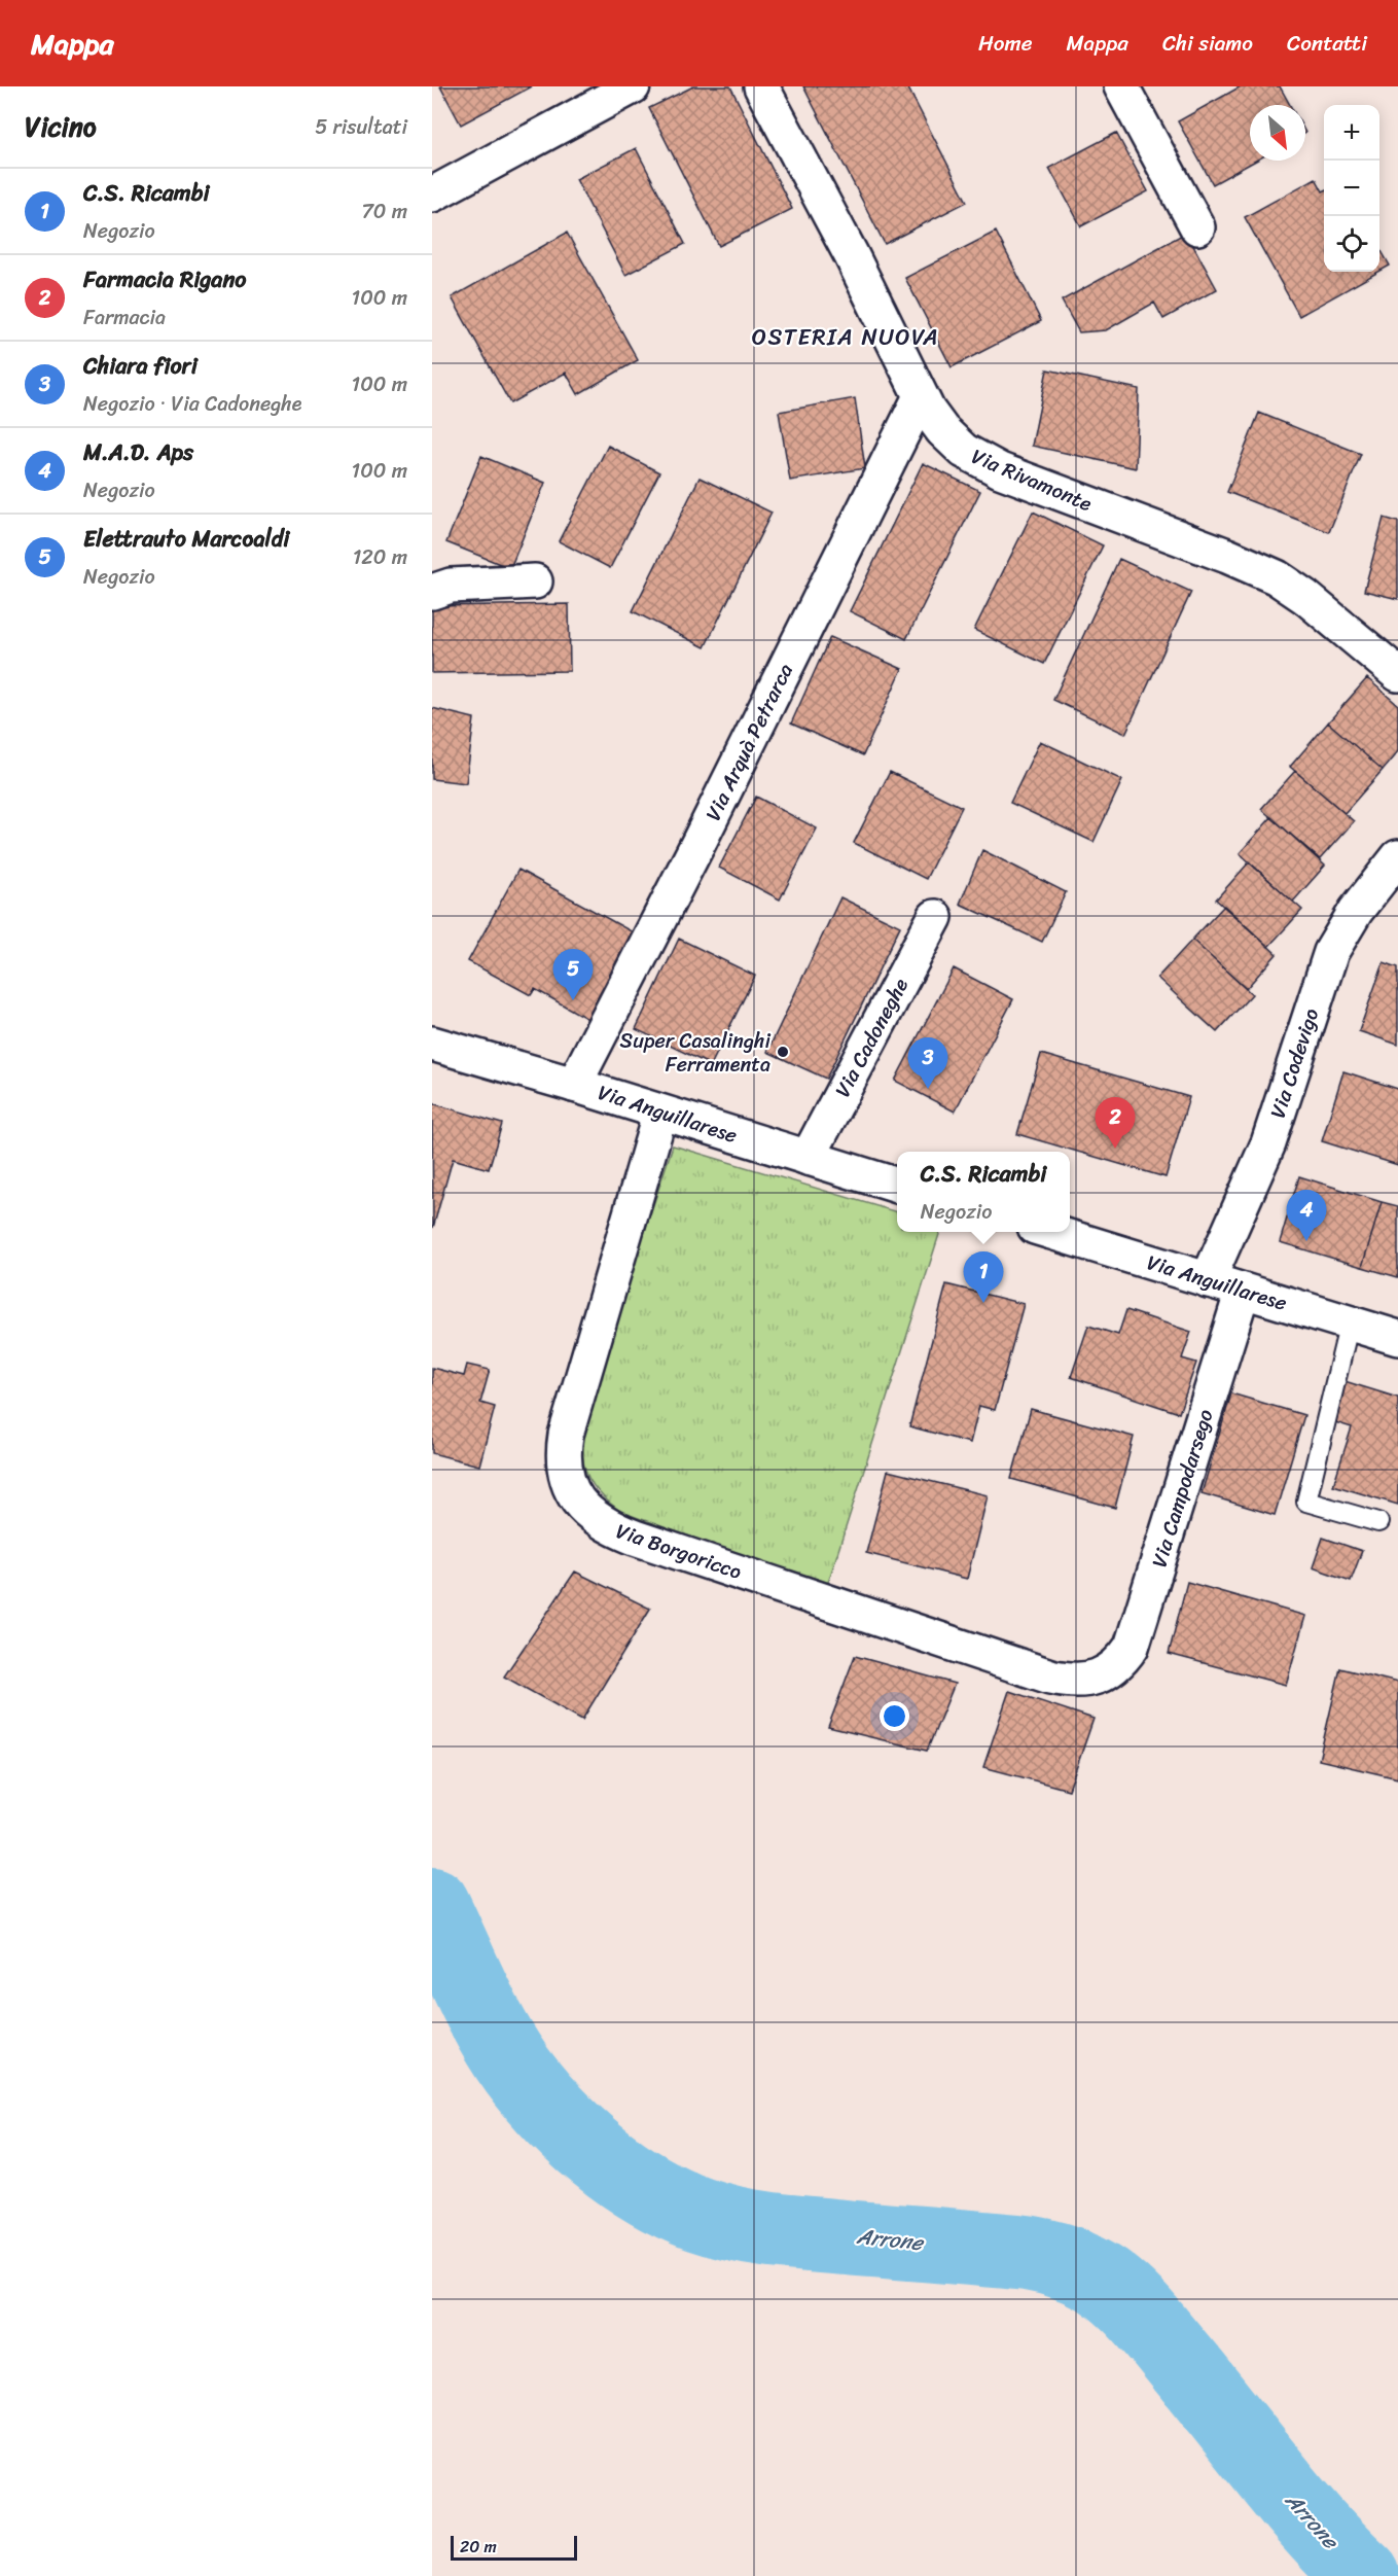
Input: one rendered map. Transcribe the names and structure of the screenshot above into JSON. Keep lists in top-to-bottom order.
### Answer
{
  "streets": {
    "street": [
      "Via Rivamonte",
      "Via Arquà Petrarca",
      "Via Cadoneghe",
      "Via Codevigo",
      "Via Anguillarese",
      "Via Campodarsego",
      "Via Borgoricco"
    ]
  },
  "crossings": [
    ["Via Rivamonte", "Via Arquà Petrarca"],
    ["Via Arquà Petrarca", "Via Anguillarese"],
    ["Via Cadoneghe", "Via Anguillarese"],
    ["Via Codevigo", "Via Anguillarese"],
    ["Via Anguillarese", "Via Campodarsego"],
    ["Via Anguillarese", "Via Borgoricco"],
    ["Via Campodarsego", "Via Borgoricco"]
  ],
  "districts": ["OSTERIA NUOVA"],
  "water": ["Arrone"],
  "places": ["Super Casalinghi Ferramenta"],
  "scale_bar": "20 m",
  "north": "bottom right",
  "page": {
    "header": "Mappa",
    "nav": [
      "Home",
      "Mappa",
      "Chi siamo",
      "Contatti"
    ],
    "heading": ["Vicino", "5 risultati"],
    "map_buttons": ["+", "−"],
    "list": [
      {
        "mark": "1",
        "name": "C.S. Ricambi",
        "note": "Negozio",
        "value": "70 m"
      },
      {
        "mark": "2",
        "name": "Farmacia Rigano",
        "note": "Farmacia",
        "value": "100 m"
      },
      {
        "mark": "3",
        "name": "Chiara fiori",
        "note": "Negozio · Via Cadoneghe",
        "value": "100 m"
      },
      {
        "mark": "4",
        "name": "M.A.D. Aps",
        "note": "Negozio",
        "value": "100 m"
      },
      {
        "mark": "5",
        "name": "Elettrauto Marcoaldi",
        "note": "Negozio",
        "value": "120 m"
      }
    ],
    "pins": [
      "5",
      "3",
      "2",
      "4",
      "1"
    ],
    "popup": ["C.S. Ricambi", "Negozio"],
    "scale": "20 m"
  }
}
